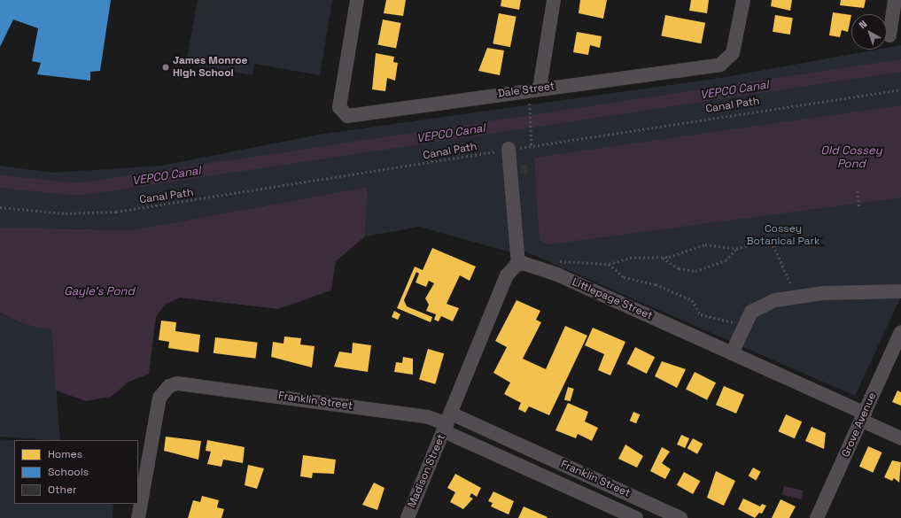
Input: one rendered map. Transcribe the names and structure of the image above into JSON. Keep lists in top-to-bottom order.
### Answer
{
  "streets": {
    "street": [
      "Dale Street",
      "Littlepage Street",
      "Franklin Street",
      "Grove Avenue",
      "Madison Street"
    ],
    "path": ["Canal Path"]
  },
  "crossings": [
    ["Littlepage Street", "Grove Avenue"],
    ["Franklin Street", "Madison Street"]
  ],
  "water": ["VEPCO Canal", "Old Cossey Pond", "Gayle's Pond"],
  "parks": ["Cossey Botanical Park"],
  "places": ["James Monroe High School"],
  "legend": ["Homes", "Schools", "Other"],
  "north": "top left"
}
